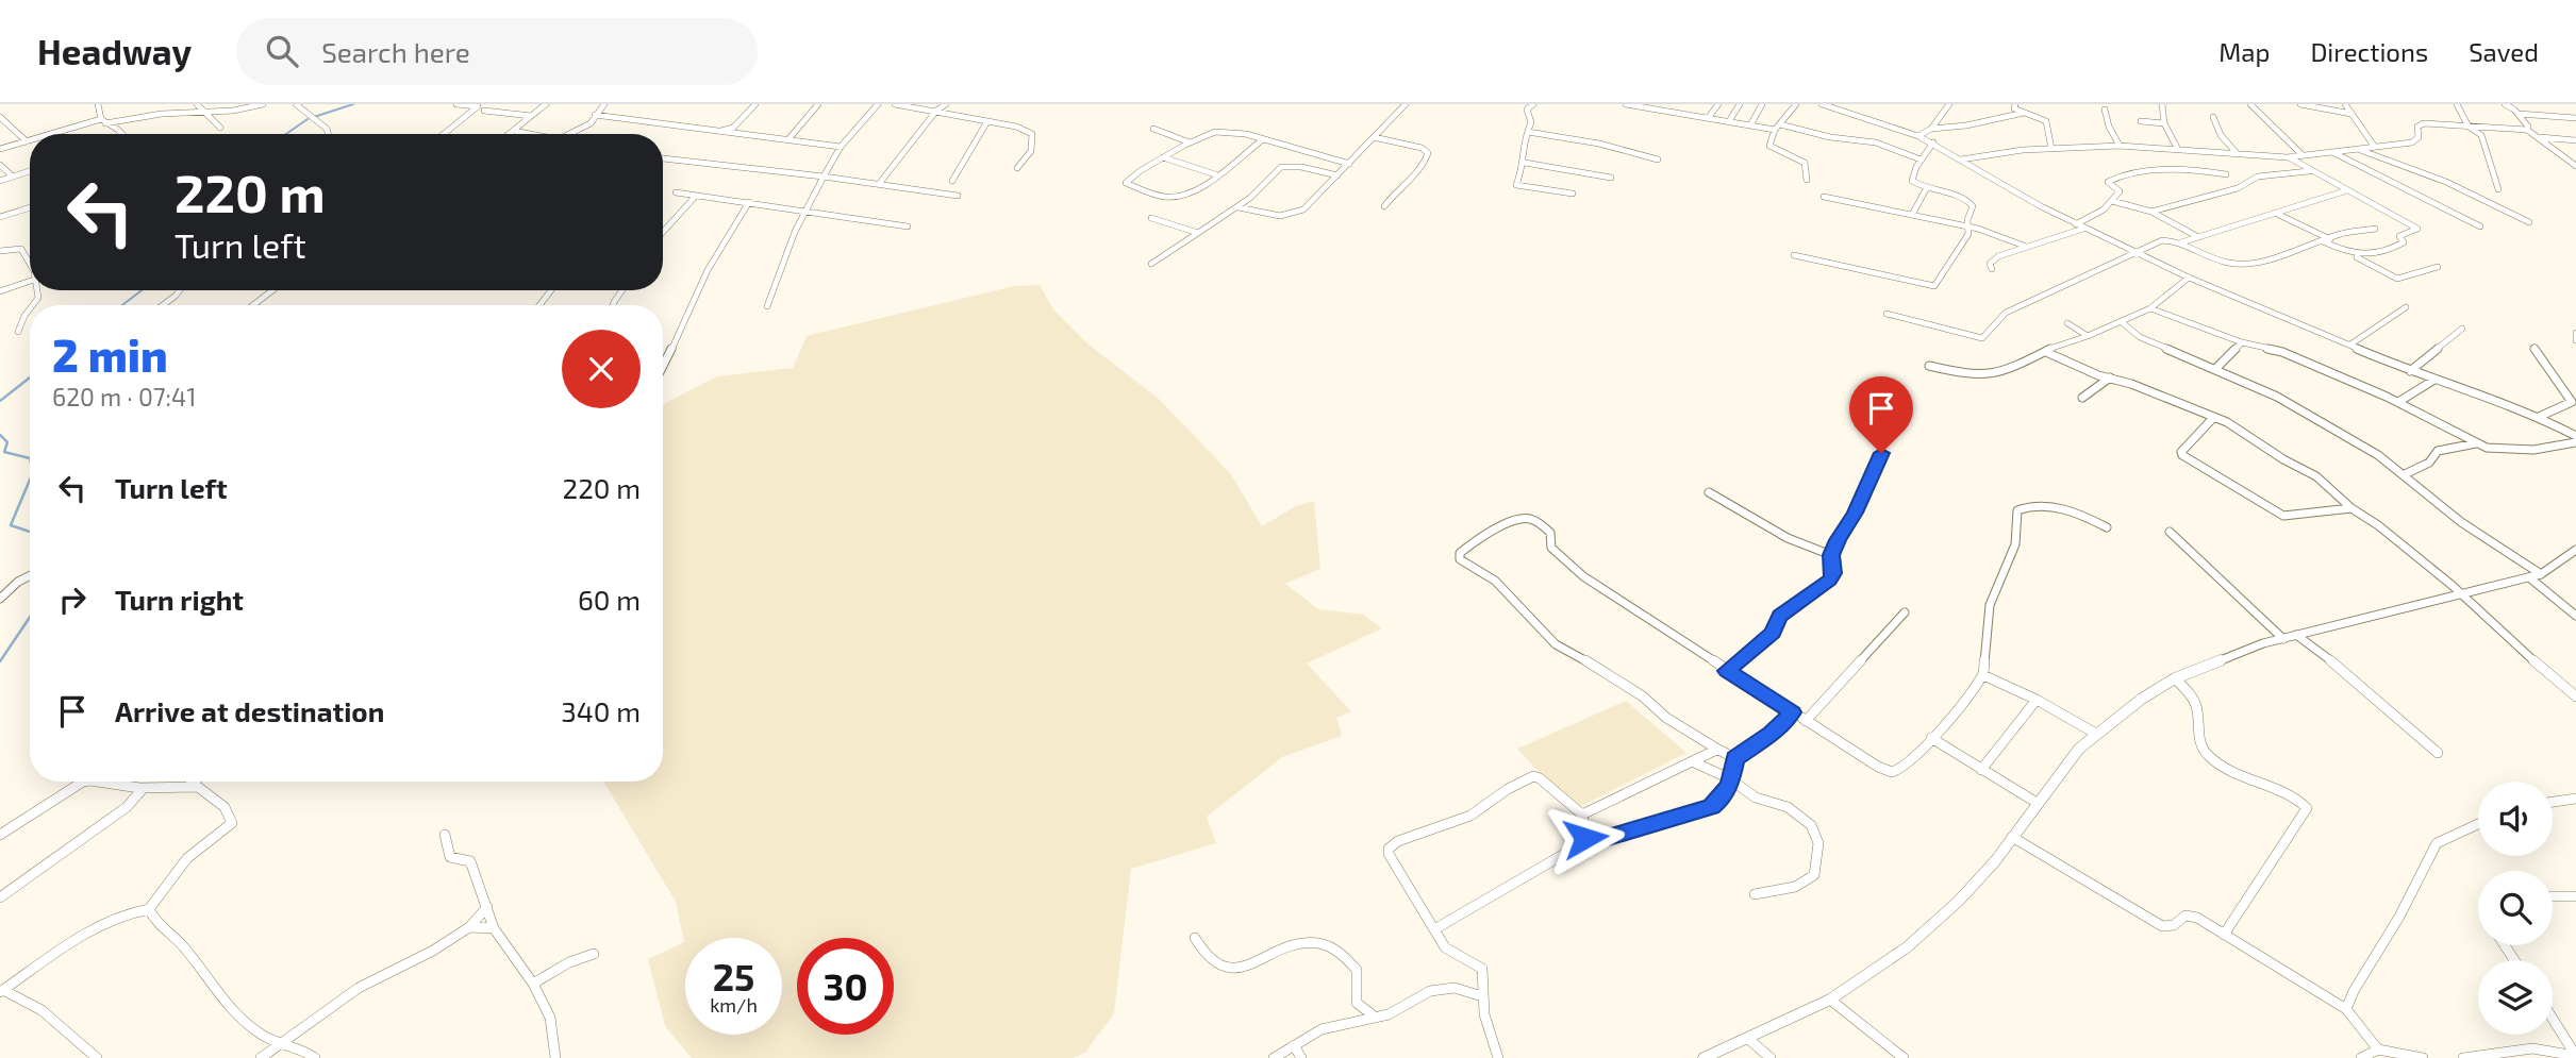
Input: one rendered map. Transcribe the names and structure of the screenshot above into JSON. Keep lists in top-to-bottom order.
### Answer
{
  "page": {
    "header": "Headway",
    "search": "Search here",
    "nav": ["Map", "Directions", "Saved"],
    "turn": ["220 m", "Turn left"],
    "heading": ["2 min", "620 m · 07:41"],
    "list": [
      {
        "name": "Turn left",
        "value": "220 m"
      },
      {
        "name": "Turn right",
        "value": "60 m"
      },
      {
        "name": "Arrive at destination",
        "value": "340 m"
      }
    ],
    "speed": "25 km/h",
    "limit": "30"
  }
}
